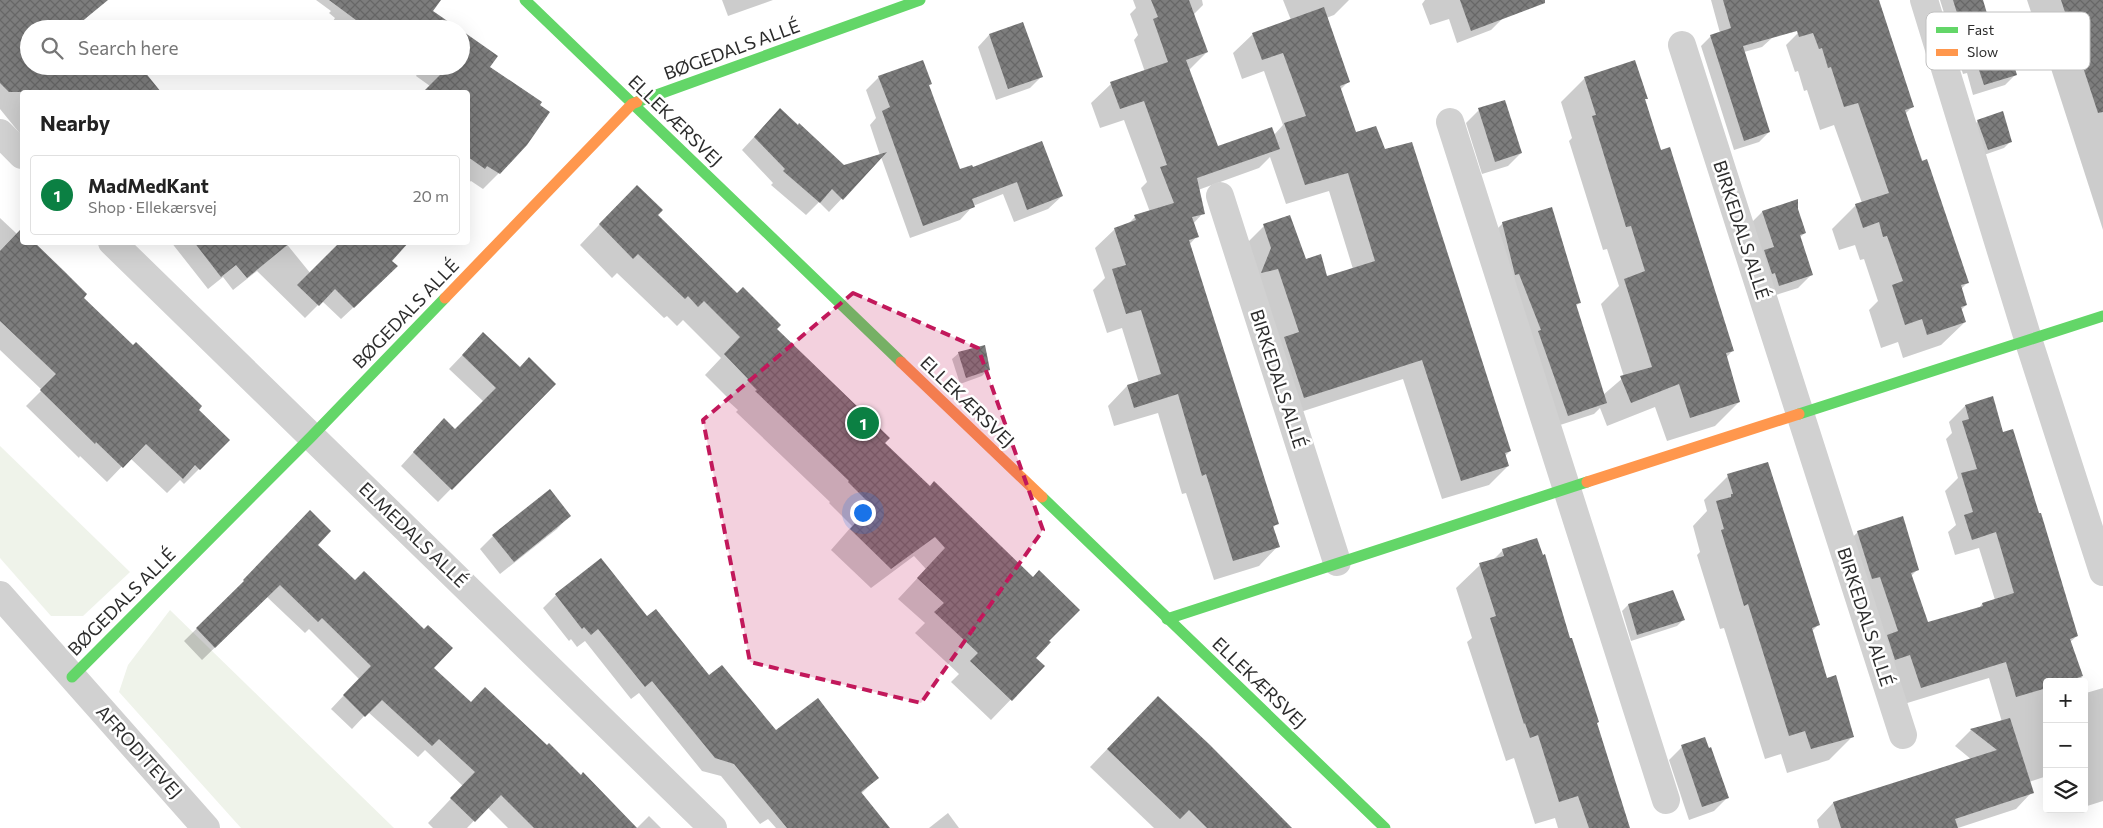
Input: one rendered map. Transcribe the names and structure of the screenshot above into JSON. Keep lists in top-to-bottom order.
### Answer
{
  "streets": {
    "street": [
      "BØGEDALS ALLÉ",
      "ELLEKÆRSVEJ",
      "BIRKEDALS ALLÉ",
      "ELMEDALS ALLÉ",
      "AFRODITEVEJ"
    ]
  },
  "crossings": [
    ["BØGEDALS ALLÉ", "ELLEKÆRSVEJ"],
    ["BØGEDALS ALLÉ", "ELMEDALS ALLÉ"],
    ["BØGEDALS ALLÉ", "AFRODITEVEJ"]
  ],
  "legend": ["Fast", "Slow"],
  "page": {
    "search": "Search here",
    "heading": "Nearby",
    "list": [
      {
        "mark": "1",
        "name": "MadMedKant",
        "note": "Shop · Ellekærsvej",
        "value": "20 m"
      }
    ],
    "pins": "1",
    "map_buttons": ["+", "−"]
  }
}
